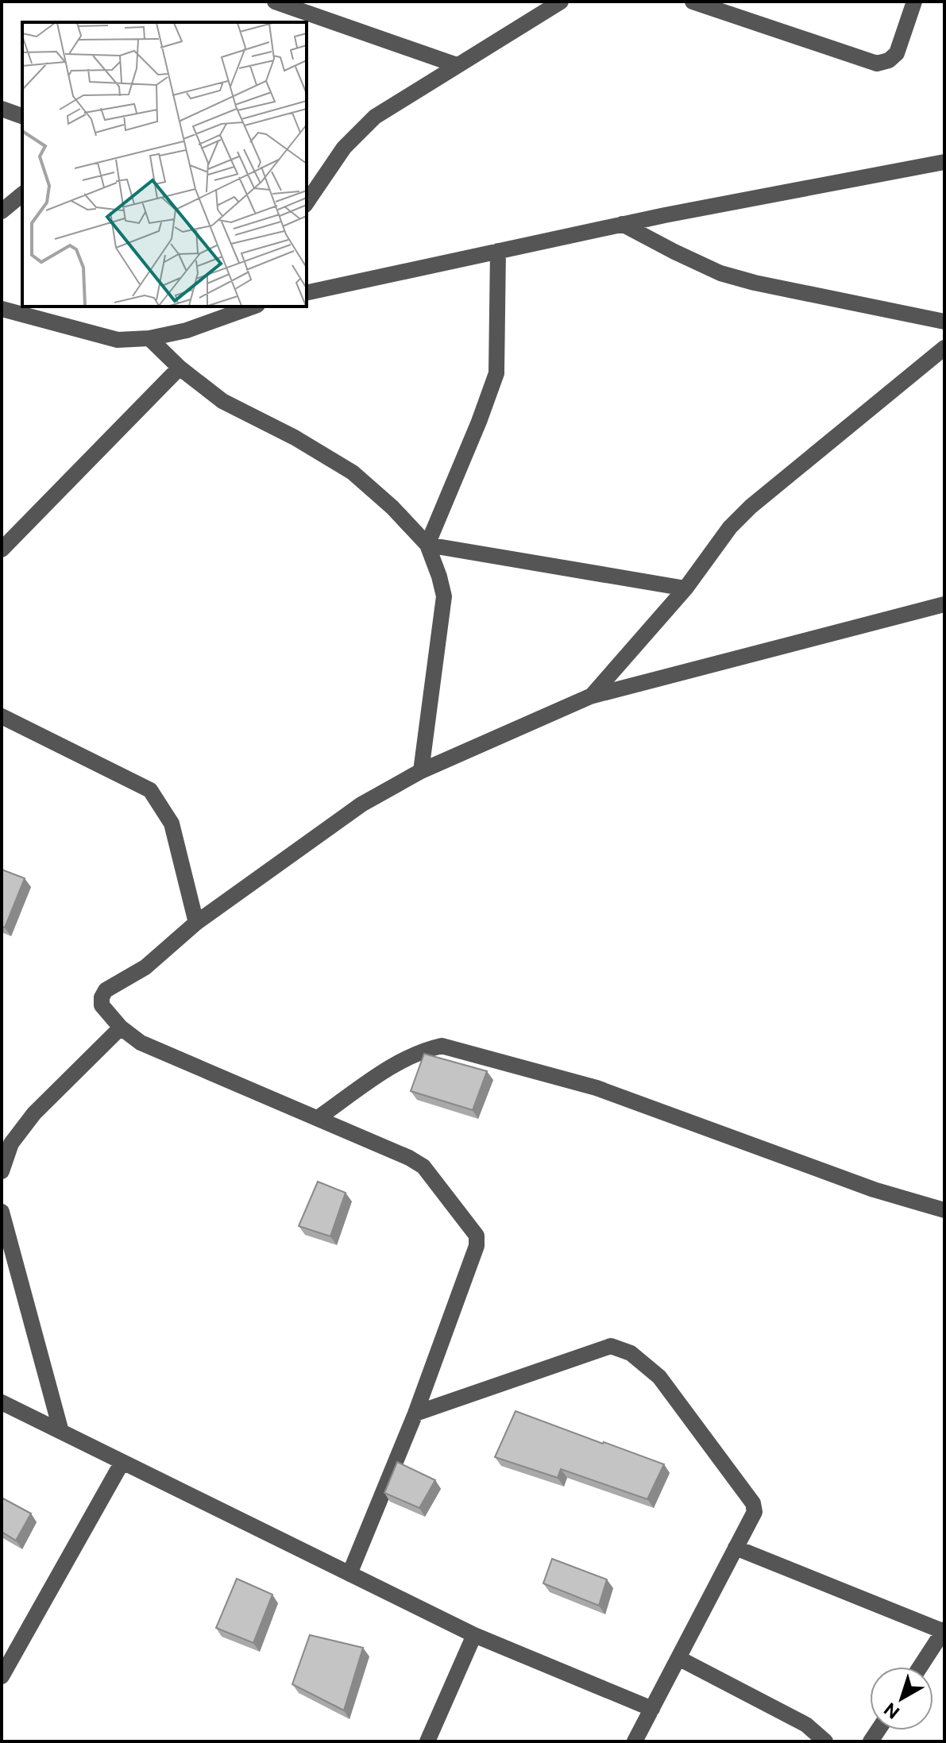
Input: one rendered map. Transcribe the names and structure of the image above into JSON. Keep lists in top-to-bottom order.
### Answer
{
  "north": "bottom left"
}
